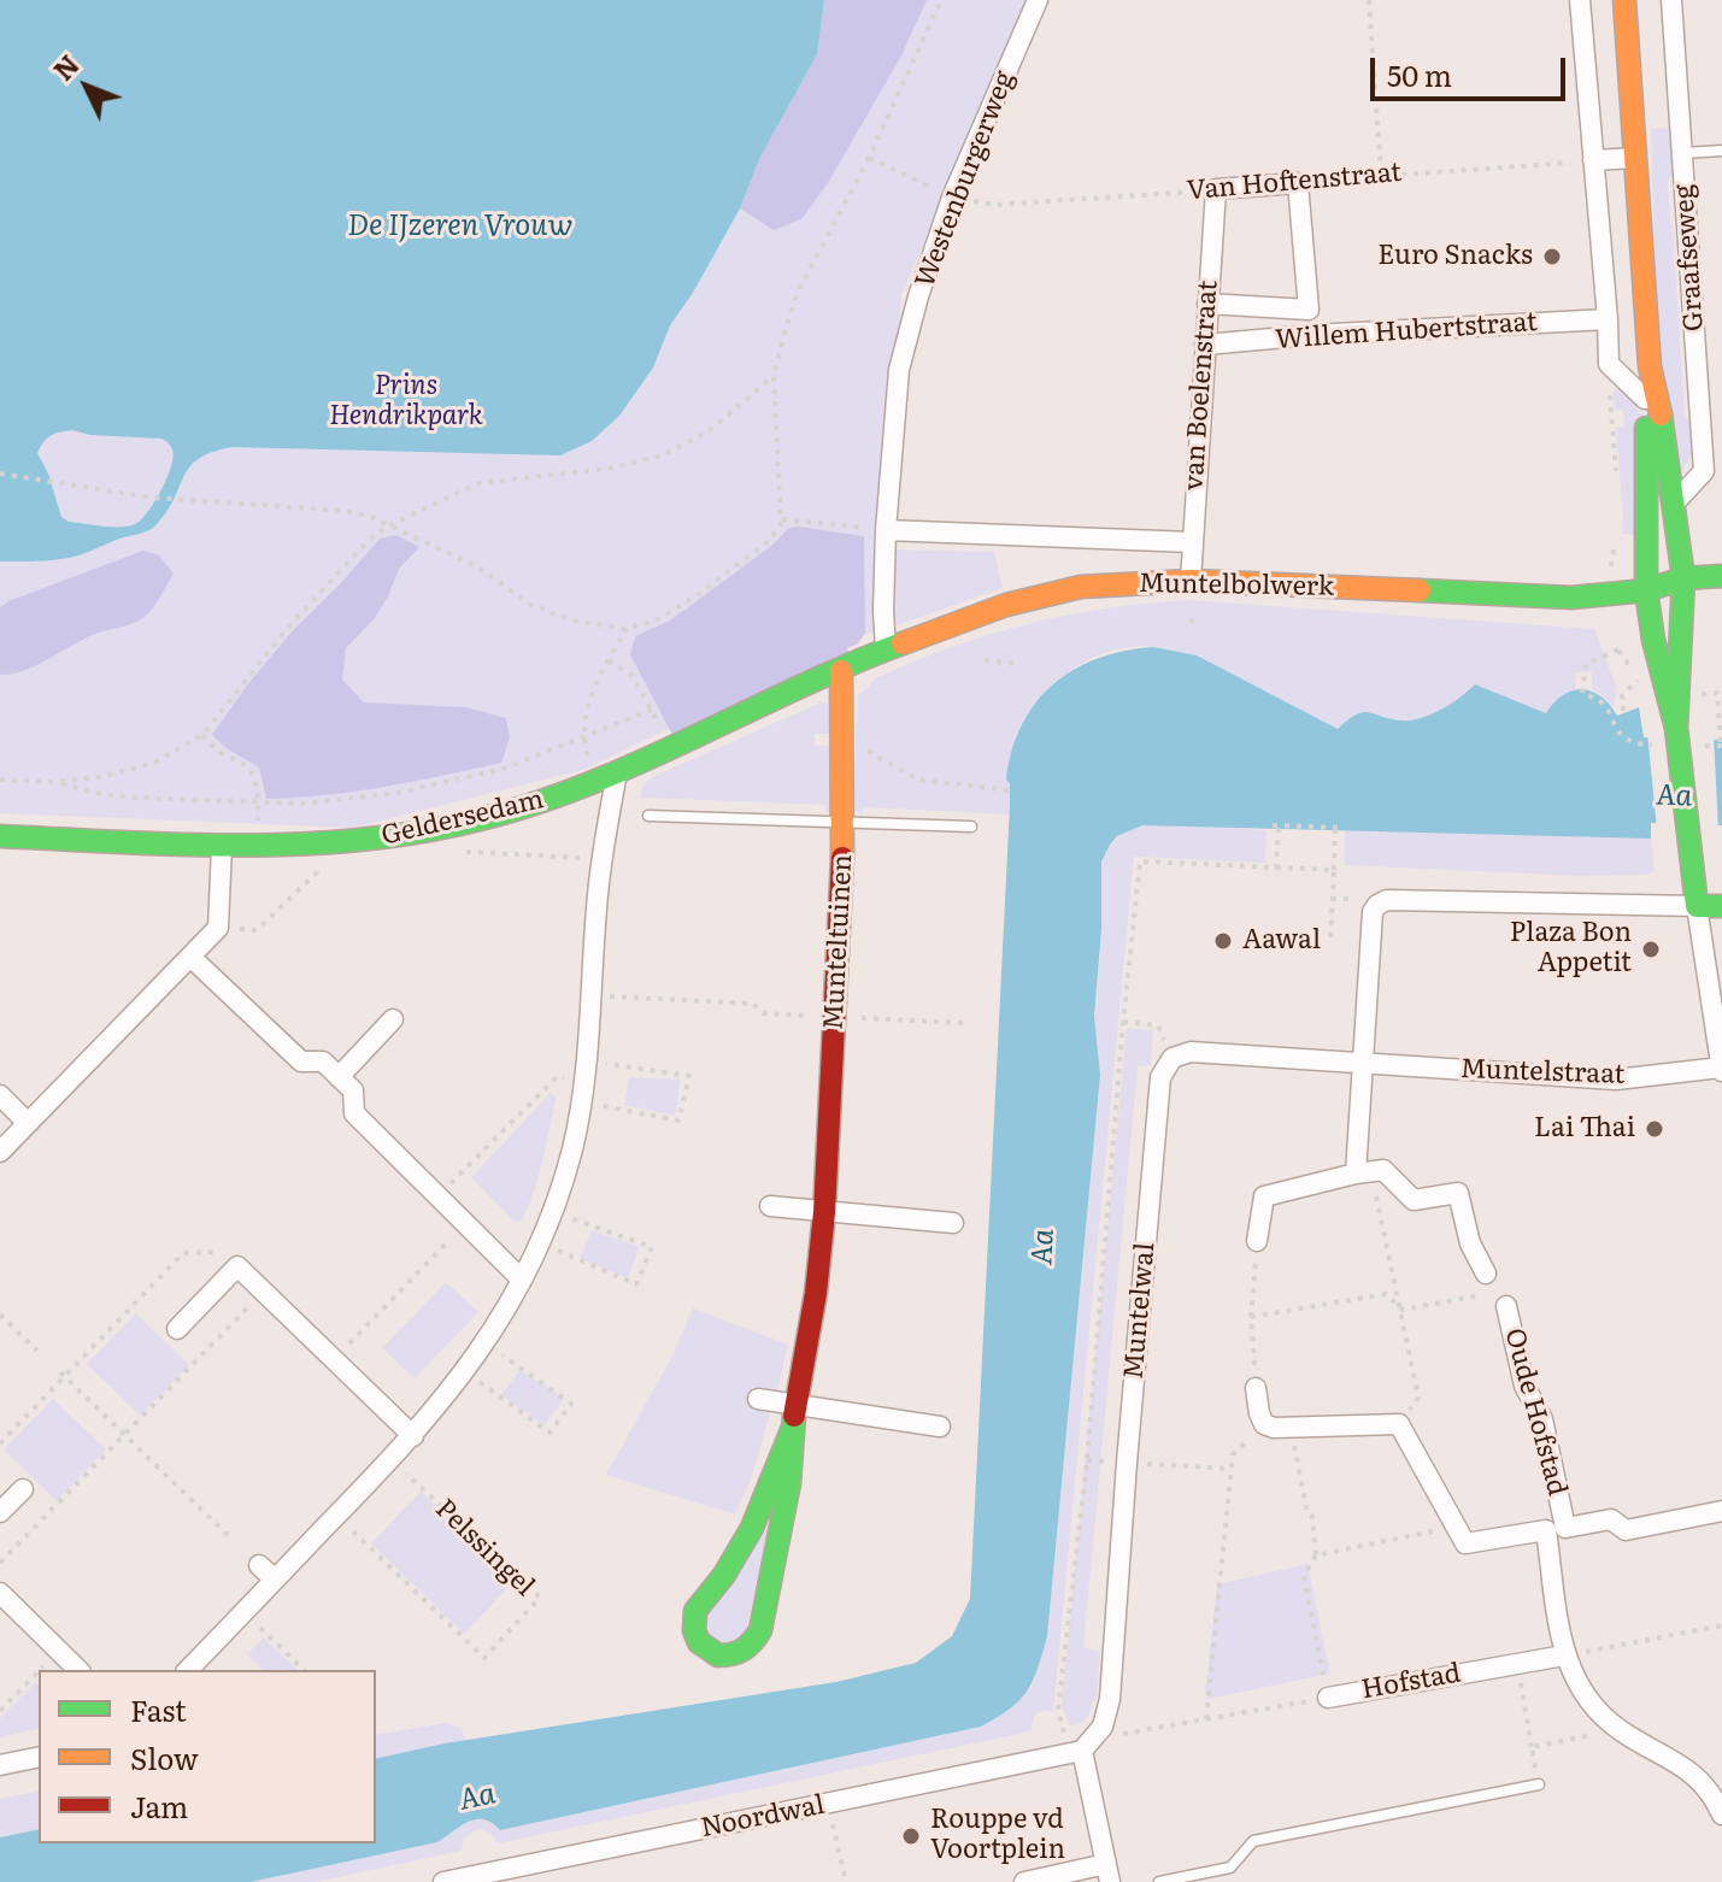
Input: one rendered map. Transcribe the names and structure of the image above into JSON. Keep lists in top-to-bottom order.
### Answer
{
  "streets": {
    "street": [
      "Westenburgerweg",
      "Van Hoftenstraat",
      "Graafseweg",
      "Willem Hubertstraat",
      "van Boelenstraat",
      "Muntelbolwerk",
      "Geldersedam",
      "Munteltuinen",
      "Muntelstraat",
      "Muntelwal",
      "Oude Hofstad",
      "Hofstad",
      "Noordwal"
    ],
    "path": ["Pelssingel"]
  },
  "crossings": [
    ["Westenburgerweg", "Van Hoftenstraat"],
    ["Westenburgerweg", "Muntelbolwerk"],
    ["Van Hoftenstraat", "van Boelenstraat"],
    ["Graafseweg", "Muntelbolwerk"],
    ["Willem Hubertstraat", "van Boelenstraat"],
    ["van Boelenstraat", "Muntelbolwerk"],
    ["Muntelbolwerk", "Geldersedam"],
    ["Muntelbolwerk", "Munteltuinen"],
    ["Geldersedam", "Munteltuinen"],
    ["Muntelwal", "Hofstad"]
  ],
  "water": ["De IJzeren Vrouw", "Aa"],
  "parks": ["Prins Hendrikpark"],
  "places": [
    "Euro Snacks",
    "Aawal",
    "Plaza Bon Appetit",
    "Lai Thai",
    "Rouppe vd Voortplein"
  ],
  "legend": ["Fast", "Slow", "Jam"],
  "scale_bar": "50 m",
  "north": "top left"
}
